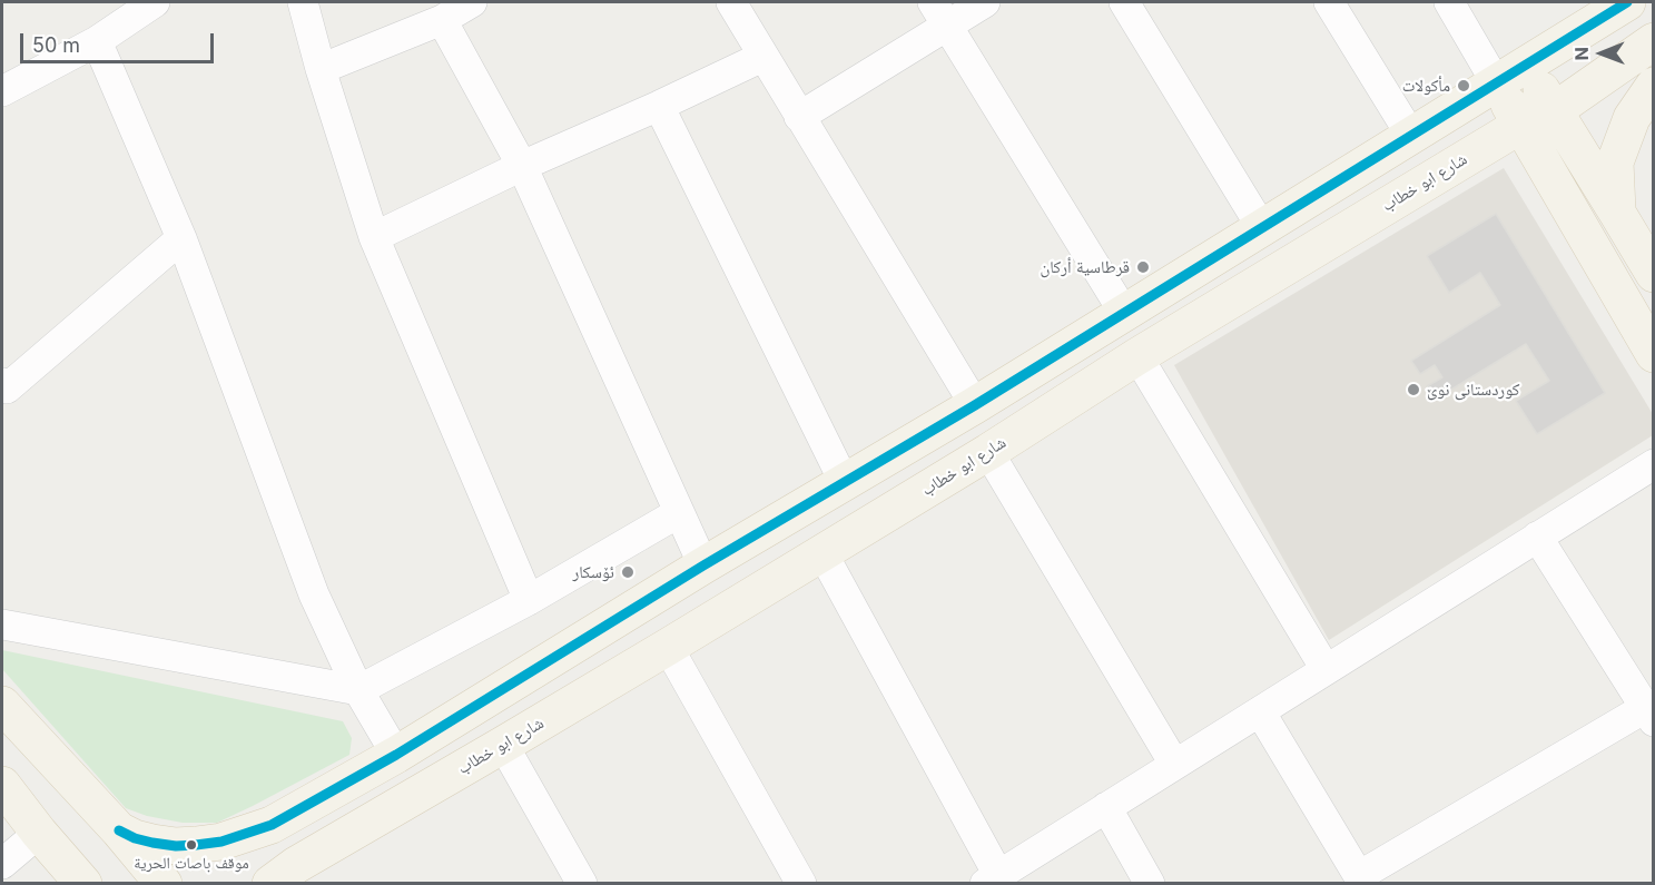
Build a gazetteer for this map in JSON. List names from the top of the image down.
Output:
{
  "streets": {
    "main road": ["شارع ابو خطاب"]
  },
  "places": [
    "مأكولات",
    "قرطاسية أركان",
    "کوردستانی نوێ",
    "ئۆسکار",
    "موقف باصات الحریة"
  ],
  "scale_bar": "50 m",
  "north": "left"
}
